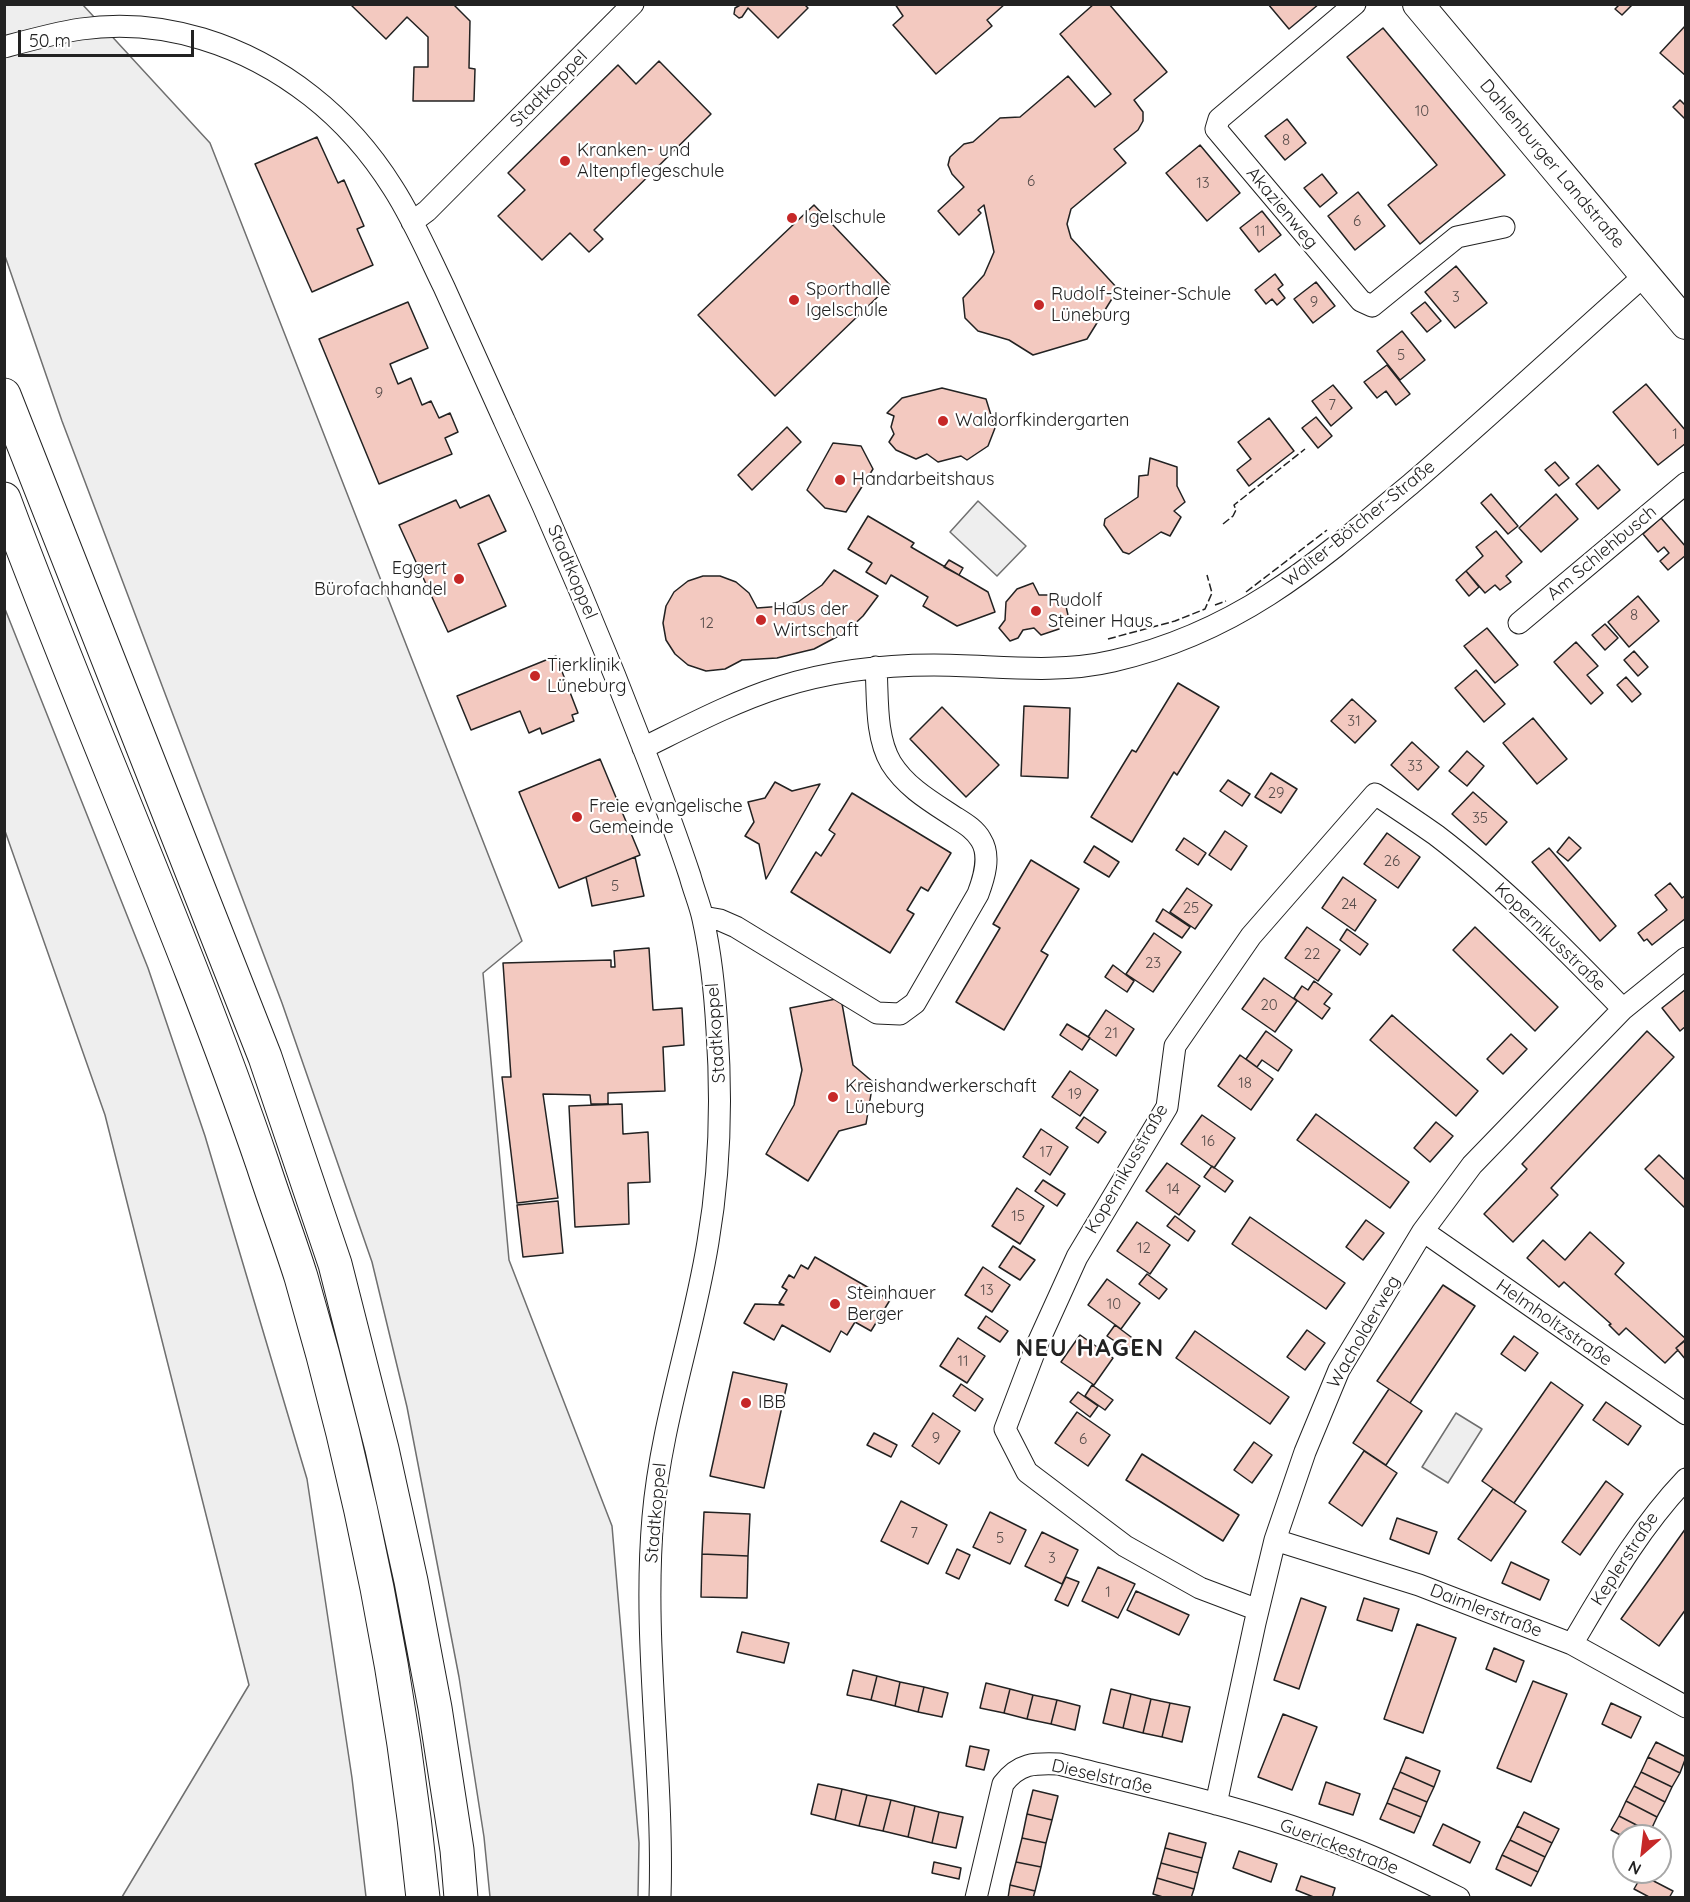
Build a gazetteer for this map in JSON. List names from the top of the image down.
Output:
{
  "streets": {
    "main road": ["Dahlenburger Landstraße"],
    "street": [
      "Stadtkoppel",
      "Akazienweg",
      "Walter-Bötcher-Straße",
      "Am Schlehbusch",
      "Kopernikusstraße",
      "Helmholtzstraße",
      "Wacholderweg",
      "Keplerstraße",
      "Daimlerstraße",
      "Dieselstraße",
      "Guerickestraße"
    ]
  },
  "crossings": [
    ["Stadtkoppel", "Walter-Bötcher-Straße"],
    ["Dahlenburger Landstraße", "Walter-Bötcher-Straße"],
    ["Kopernikusstraße", "Wacholderweg"],
    ["Helmholtzstraße", "Wacholderweg"],
    ["Wacholderweg", "Daimlerstraße"],
    ["Wacholderweg", "Dieselstraße"],
    ["Wacholderweg", "Guerickestraße"],
    ["Keplerstraße", "Daimlerstraße"],
    ["Dieselstraße", "Guerickestraße"]
  ],
  "districts": ["NEU HAGEN"],
  "places": [
    "Kranken- und Altenpflegeschule",
    "Igelschule",
    "Sporthalle Igelschule",
    "Rudolf-Steiner-Schule Lüneburg",
    "Waldorfkindergarten",
    "Handarbeitshaus",
    "Eggert Bürofachhandel",
    "Rudolf Steiner Haus",
    "Haus der Wirtschaft",
    "Tierklinik Lüneburg",
    "Freie evangelische Gemeinde",
    "Kreishandwerkerschaft Lüneburg",
    "Steinhauer Berger",
    "IBB"
  ],
  "house_numbers": [
    "10",
    "8",
    "6",
    "13",
    "6",
    "11",
    "3",
    "9",
    "5",
    "9",
    "7",
    "1",
    "8",
    "12",
    "31",
    "33",
    "29",
    "35",
    "26",
    "5",
    "24",
    "25",
    "22",
    "23",
    "20",
    "21",
    "18",
    "19",
    "16",
    "17",
    "14",
    "15",
    "12",
    "13",
    "10",
    "11",
    "9",
    "6",
    "7",
    "5",
    "3",
    "1"
  ],
  "scale_bar": "50 m",
  "north": "bottom left"
}
